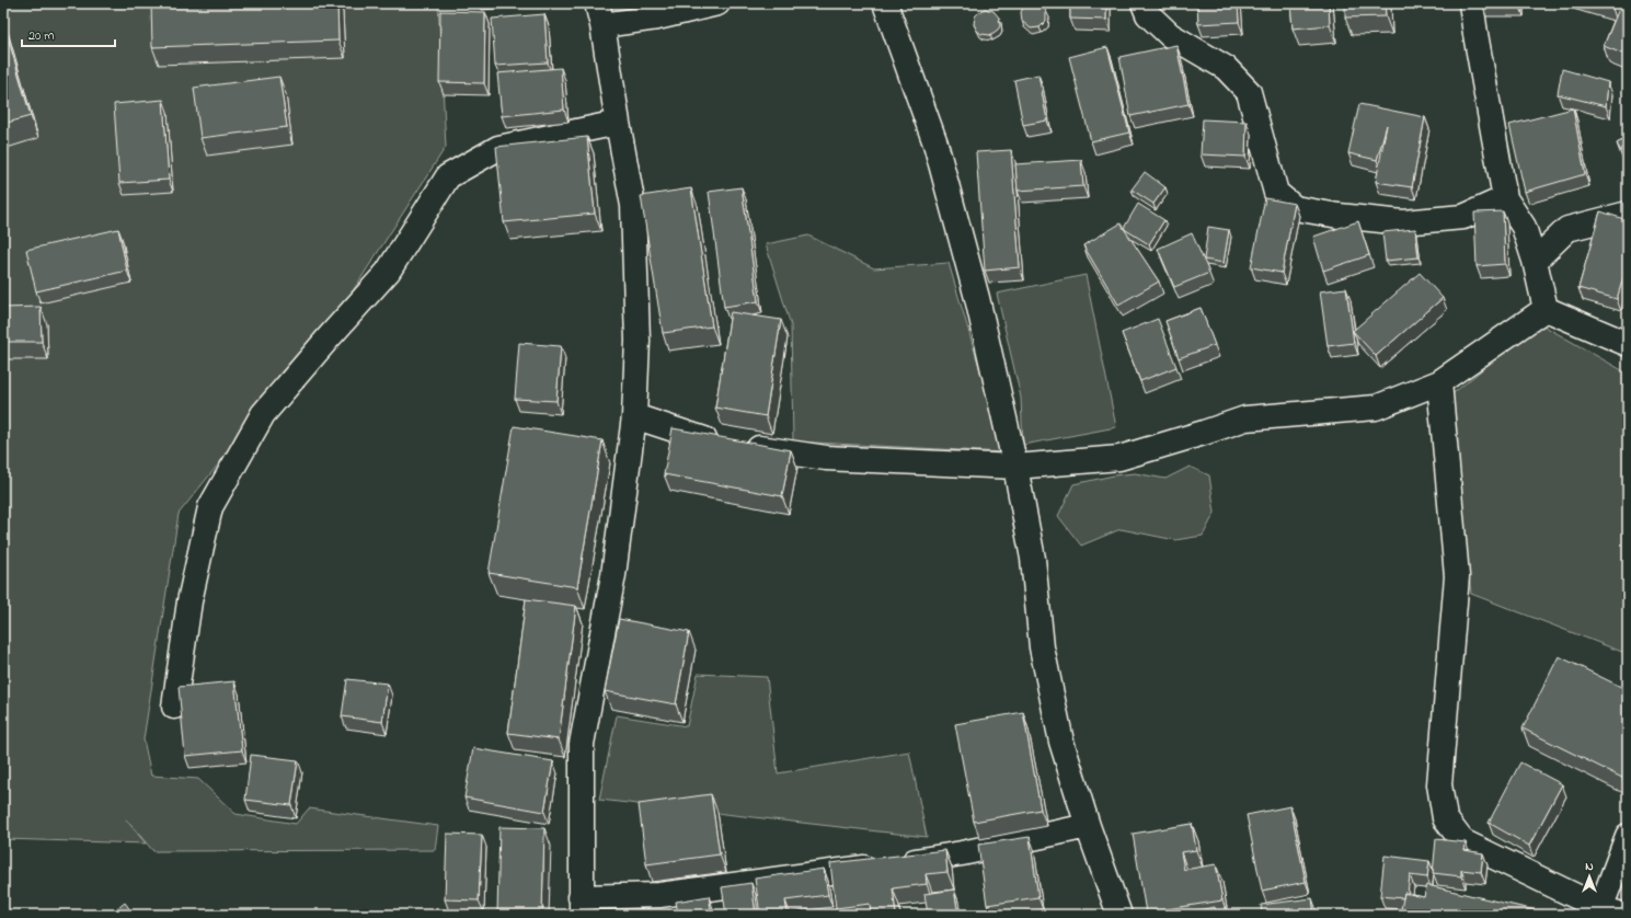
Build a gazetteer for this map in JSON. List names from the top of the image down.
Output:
{
  "scale_bar": "20 m",
  "north": "top"
}
